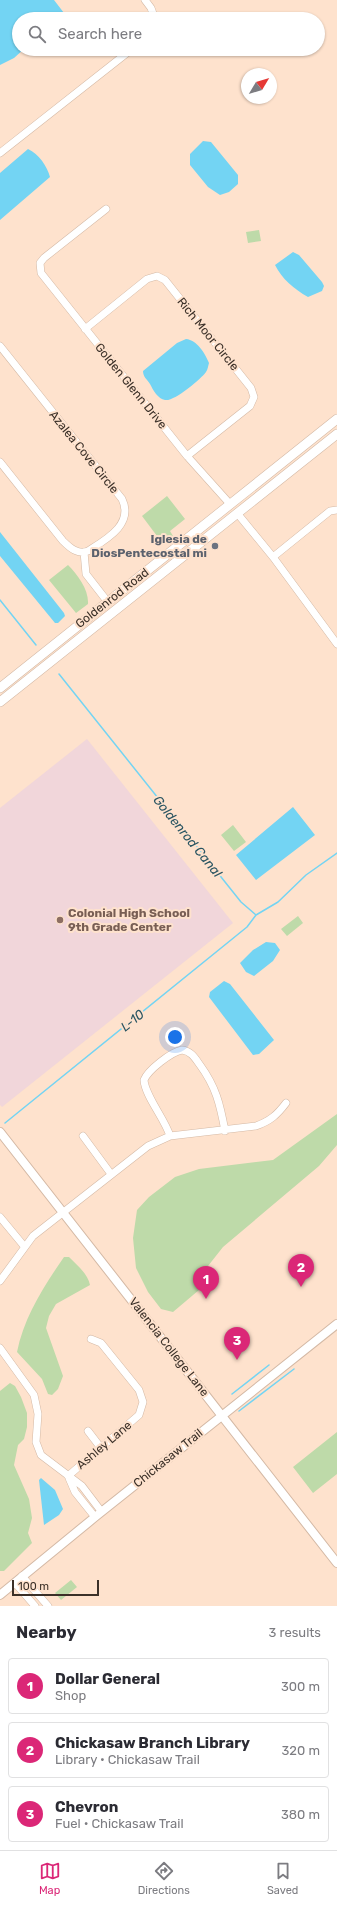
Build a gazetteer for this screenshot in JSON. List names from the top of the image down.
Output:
{
  "streets": {
    "main road": ["Goldenrod Road"],
    "street": [
      "Rich Moor Circle",
      "Golden Glenn Drive",
      "Azalea Cove Circle",
      "Valencia College Lane",
      "Ashley Lane",
      "Chickasaw Trail"
    ]
  },
  "crossings": [
    ["Rich Moor Circle", "Golden Glenn Drive"],
    ["Golden Glenn Drive", "Goldenrod Road"],
    ["Valencia College Lane", "Chickasaw Trail"]
  ],
  "water": ["Goldenrod Canal", "L-10"],
  "places": ["Iglesia de DiosPentecostal mi", "Colonial High School 9th Grade Center"],
  "scale_bar": "100 m",
  "north": "top right",
  "page": {
    "search": "Search here",
    "pins": ["2", "1", "3"],
    "scale": "100 m",
    "heading": ["Nearby", "3 results"],
    "list": [
      {
        "mark": "1",
        "name": "Dollar General",
        "note": "Shop",
        "value": "300 m"
      },
      {
        "mark": "2",
        "name": "Chickasaw Branch Library",
        "note": "Library · Chickasaw Trail",
        "value": "320 m"
      },
      {
        "mark": "3",
        "name": "Chevron",
        "note": "Fuel · Chickasaw Trail",
        "value": "380 m"
      }
    ],
    "nav": ["Map", "Directions", "Saved"]
  }
}
